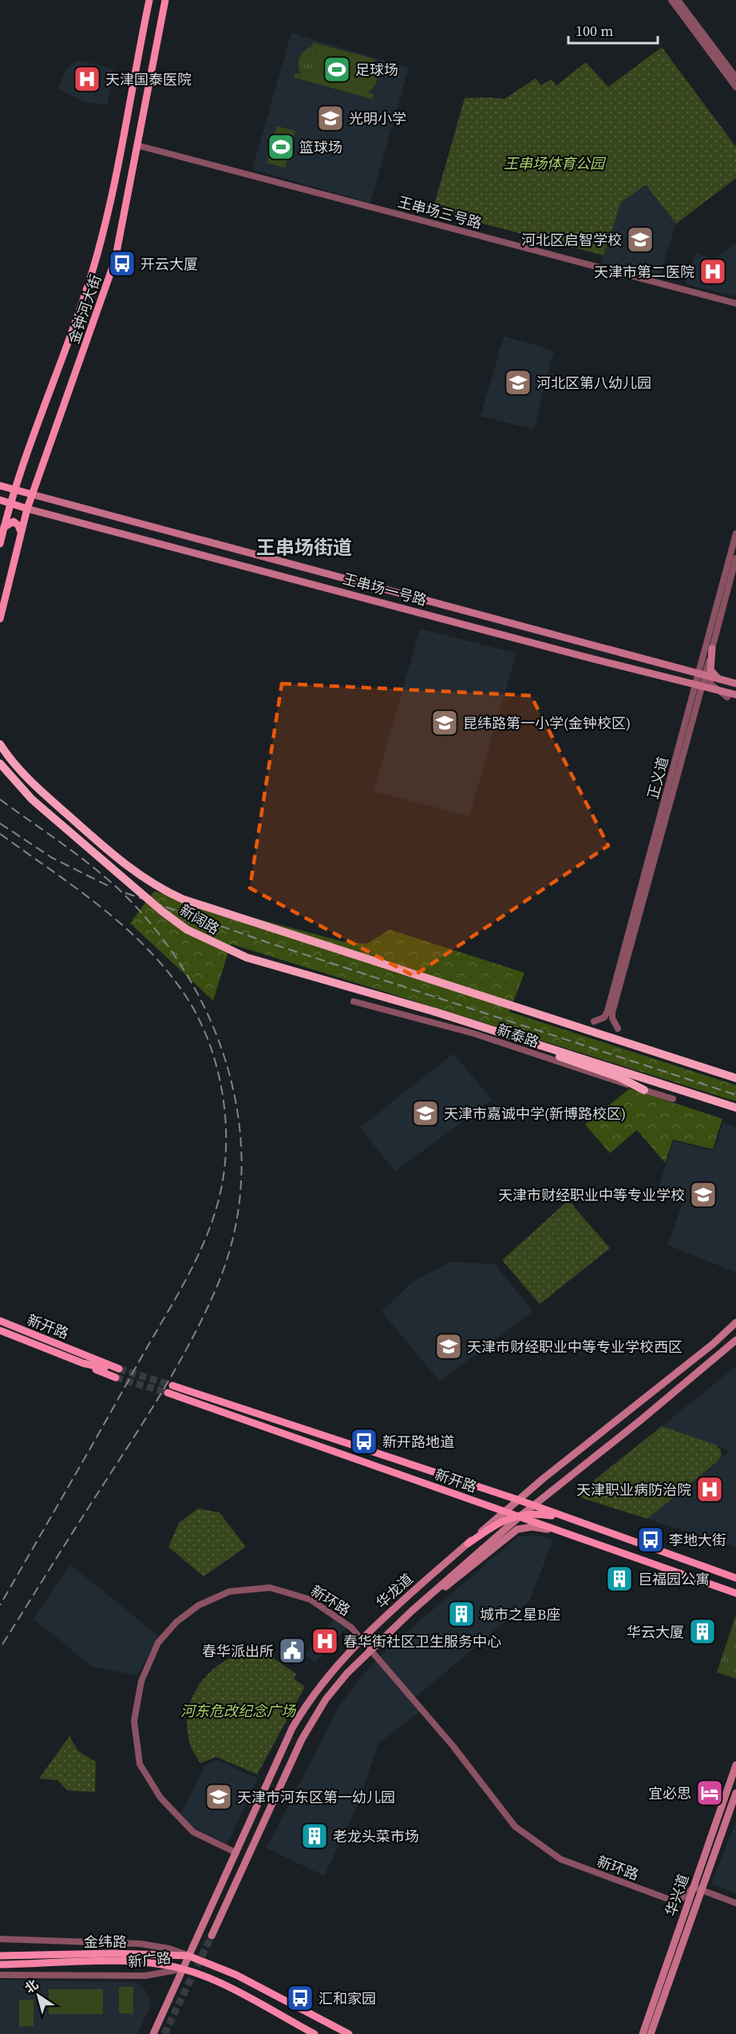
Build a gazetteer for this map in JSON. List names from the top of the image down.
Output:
{
  "streets": {
    "highway": ["新阔路"],
    "main road": [
      "金钟河大街",
      "王串场一号路",
      "新开路",
      "华龙道",
      "华兴道",
      "金纬路",
      "新广路"
    ],
    "street": [
      "王串场三号路",
      "正义道",
      "新泰路",
      "新环路"
    ]
  },
  "crossings": [
    ["王串场三号路", "金钟河大街"],
    ["金钟河大街", "王串场一号路"],
    ["王串场一号路", "正义道"],
    ["新开路", "华龙道"],
    ["华龙道", "新环路"],
    ["华龙道", "金纬路"],
    ["华龙道", "新广路"],
    ["新环路", "华兴道"],
    ["金纬路", "新广路"]
  ],
  "districts": ["王串场街道"],
  "parks": ["王串场体育公园", "河东危改纪念广场"],
  "places": {
    "sports": ["足球场", "篮球场"],
    "hospital": [
      "天津国泰医院",
      "天津市第二医院",
      "天津职业病防治院",
      "春华街社区卫生服务中心"
    ],
    "school or university": [
      "光明小学",
      "河北区启智学校",
      "河北区第八幼儿园",
      "昆纬路第一小学(金钟校区)",
      "天津市嘉诚中学(新博路校区)",
      "天津市财经职业中等专业学校",
      "天津市财经职业中等专业学校西区",
      "天津市河东区第一幼儿园"
    ],
    "bus stop": [
      "开云大厦",
      "新开路地道",
      "李地大街",
      "汇和家园"
    ],
    "building": [
      "巨福园公寓",
      "城市之星B座",
      "华云大厦",
      "老龙头菜市场"
    ],
    "public building": ["春华派出所"],
    "hotel": ["宜必思"]
  },
  "scale_bar": "100 m",
  "north": "top left"
}
